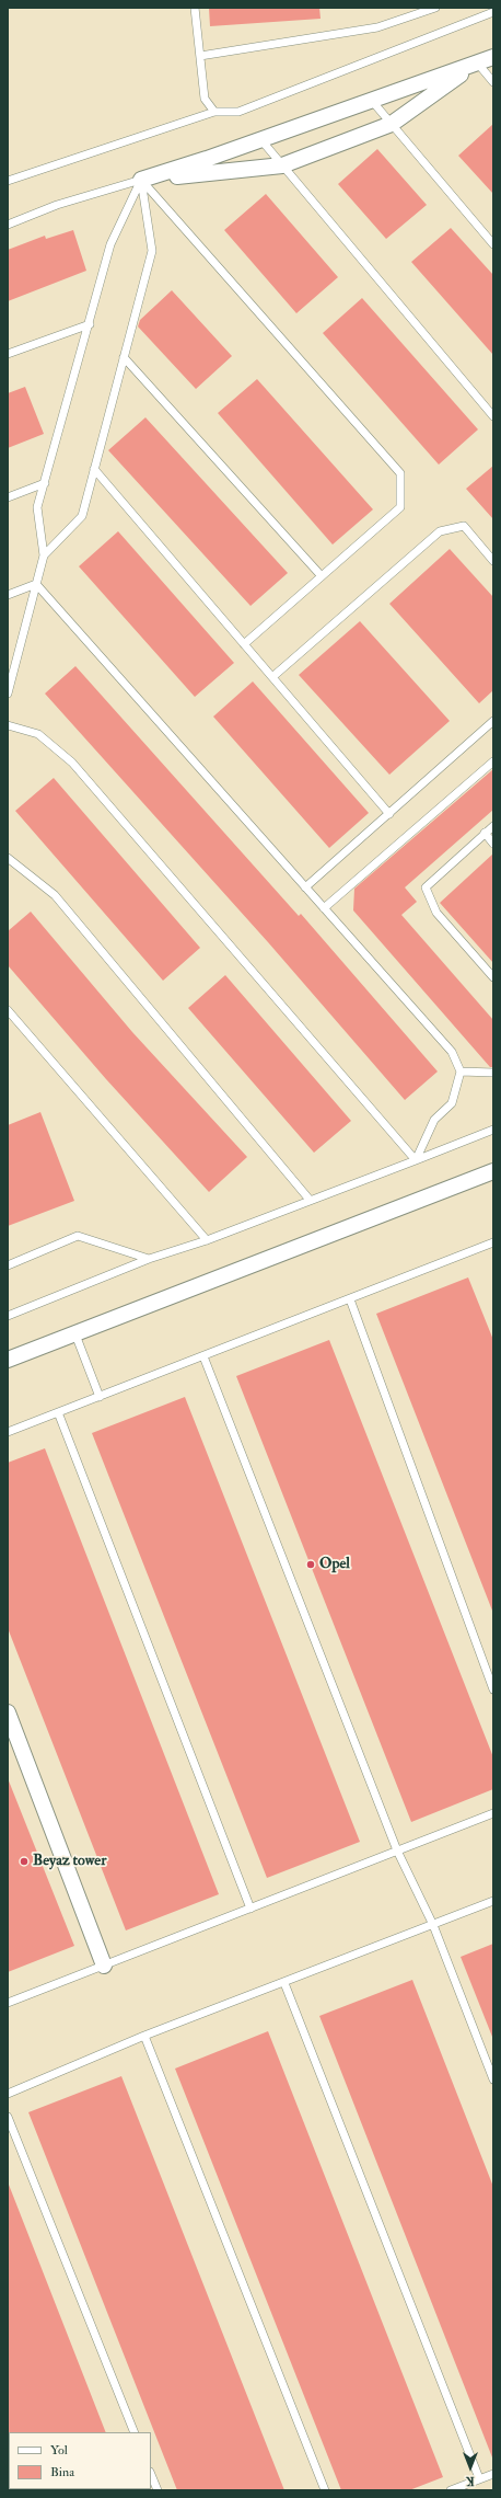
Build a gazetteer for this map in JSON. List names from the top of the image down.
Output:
{
  "places": ["Opel", "Beyaz tower"],
  "legend": ["Yol", "Bina"],
  "north": "bottom"
}
